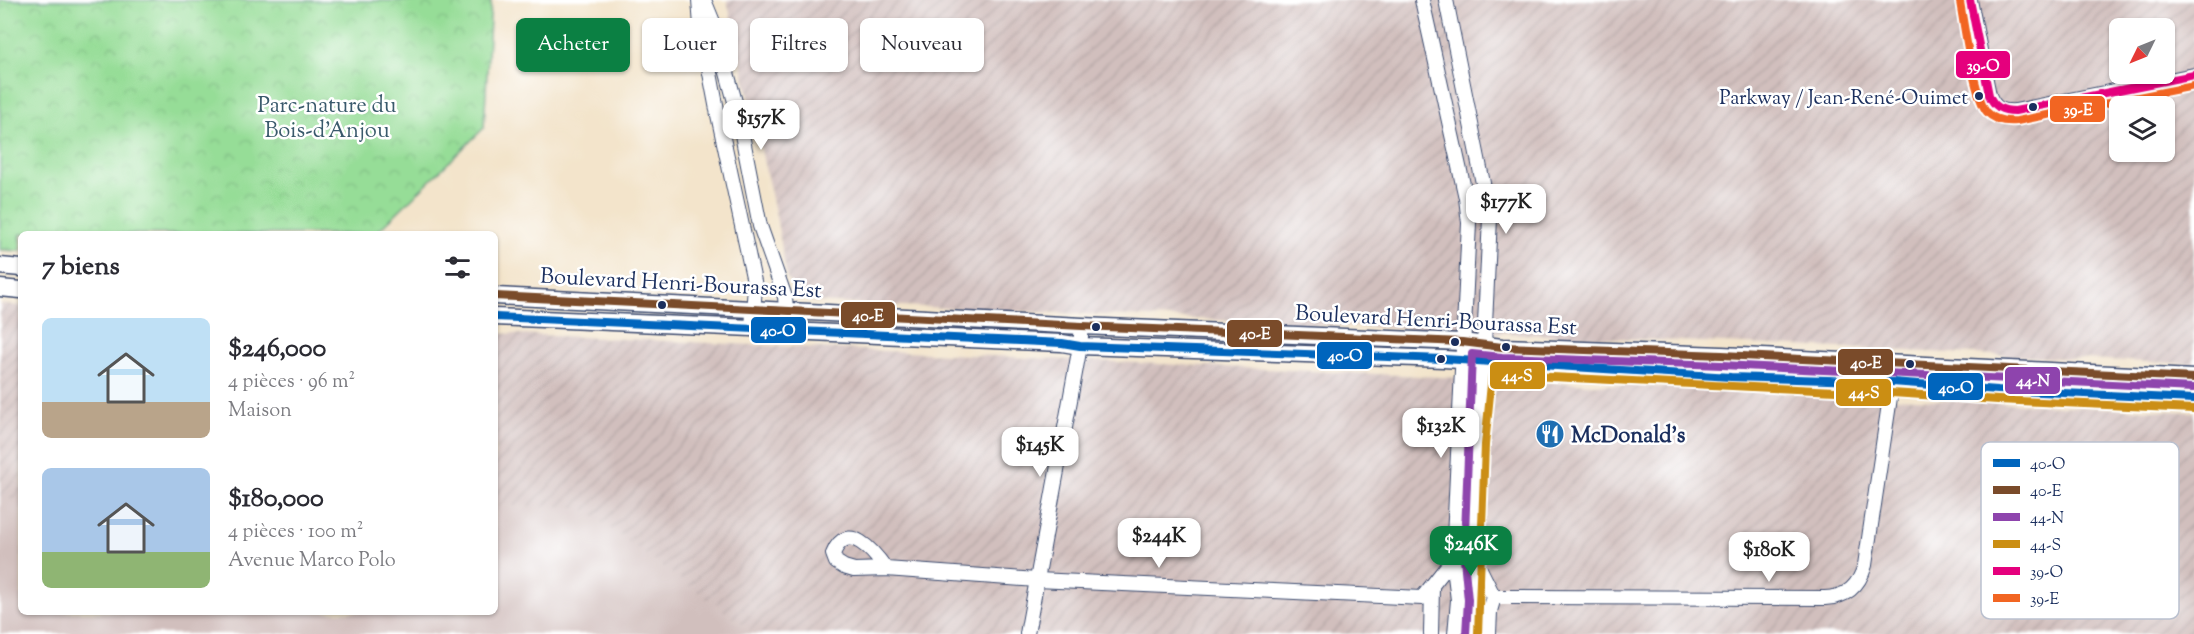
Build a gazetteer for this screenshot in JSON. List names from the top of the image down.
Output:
{
  "streets": {
    "main road": ["Boulevard Henri-Bourassa Est"]
  },
  "parks": ["Parc-nature du Bois-d'Anjou"],
  "places": {
    "other": ["Parkway / Jean-René-Ouimet"],
    "restaurant": ["McDonald's"]
  },
  "lines": [
    "transit line 39-O",
    "transit line 39-E",
    "transit line 40-E",
    "transit line 40-O",
    "transit line 44-N",
    "transit line 44-S"
  ],
  "legend": [
    "40-O",
    "40-E",
    "44-N",
    "44-S",
    "39-O",
    "39-E"
  ],
  "north": "bottom left",
  "page": {
    "chip": [
      "Acheter",
      "Louer",
      "Filtres",
      "Nouveau"
    ],
    "price": [
      "$157K",
      "$177K",
      "$132K",
      "$145K",
      "$244K",
      "$246K",
      "$180K"
    ],
    "heading": "7 biens",
    "list": [
      {
        "name": "$246,000",
        "note": "4 pièces · 96 m² · Maison"
      },
      {
        "name": "$180,000",
        "note": "4 pièces · 100 m² · Avenue Marco Polo"
      }
    ]
  }
}
